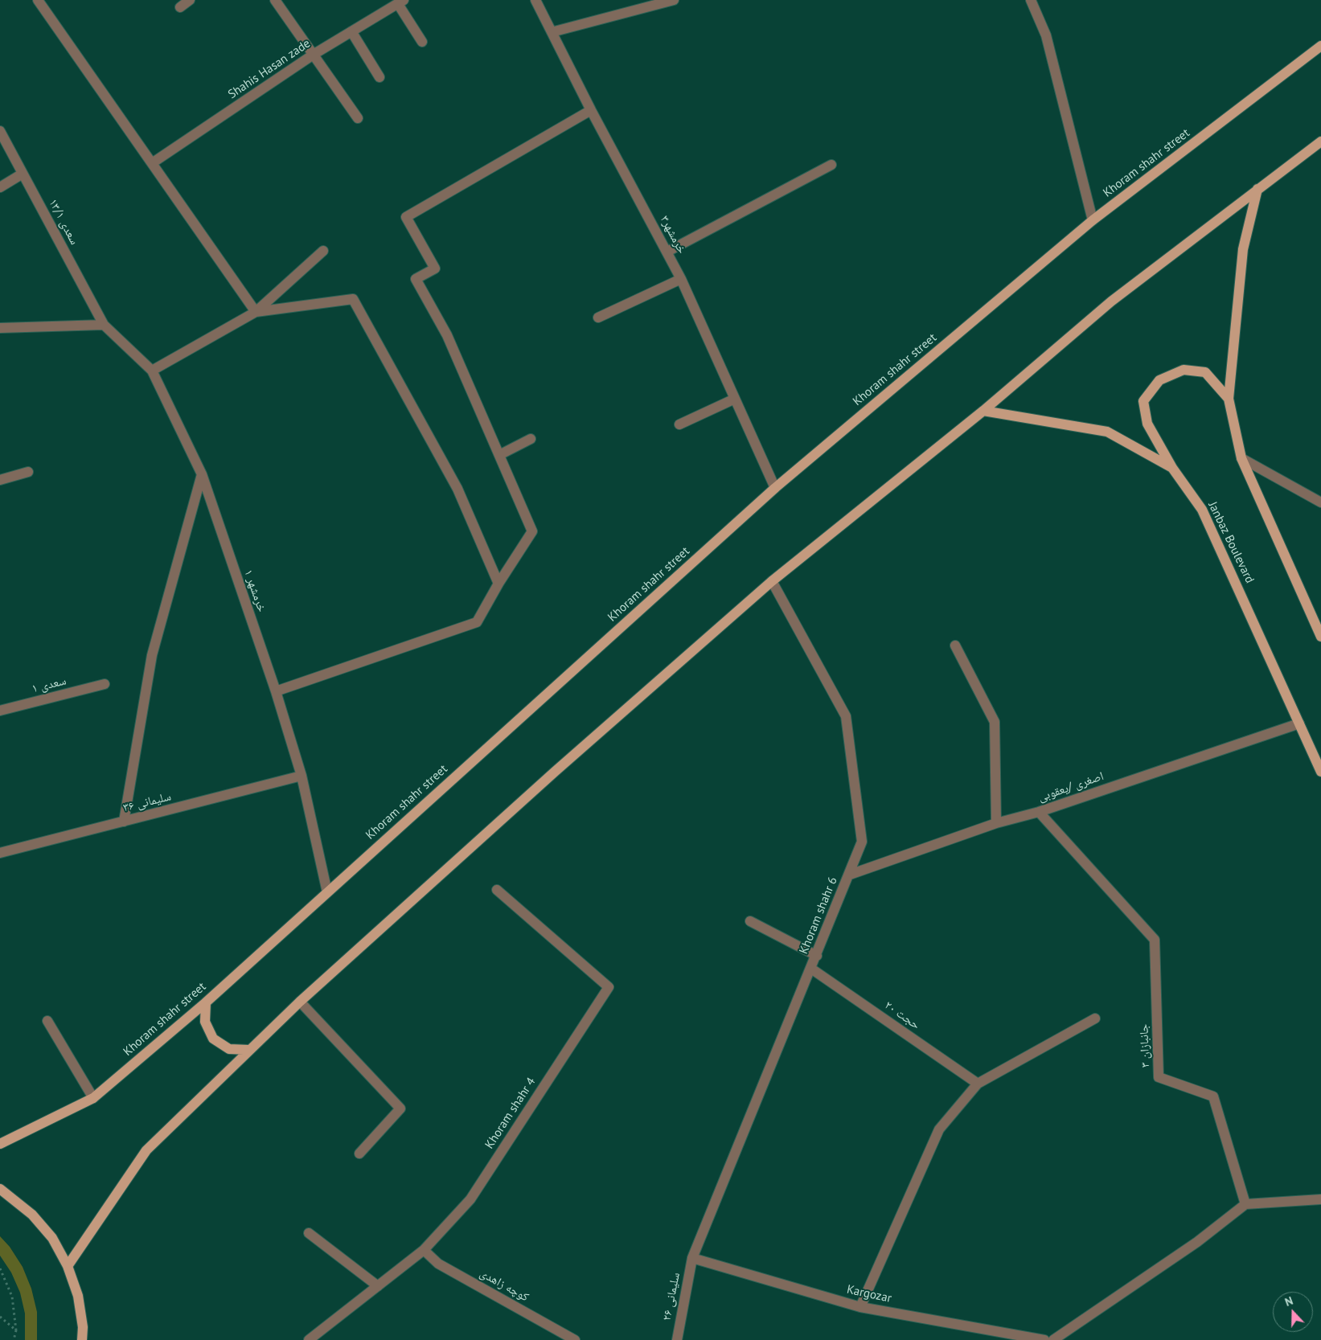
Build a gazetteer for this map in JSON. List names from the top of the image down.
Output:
{
  "streets": {
    "main road": ["Khoram shahr street", "Janbaz Boulevard"],
    "street": [
      "Shahis Hasan zade",
      "سعدی ۱۳/۱",
      "خرمشهر۳",
      "خرمشهر ۱",
      "سعدی ۱",
      "اصغری /یعقوبی",
      "سلیمانی ۳۶",
      "Khoram shahr 6",
      "حجت ۲۰",
      "جانبازان ۳",
      "Khoram shahr 4",
      "کوچه زاهدی",
      "Kargozar",
      "سلیمانی ۲۶"
    ]
  },
  "crossings": [
    ["Khoram shahr street", "خرمشهر۳"],
    ["Khoram shahr street", "خرمشهر ۱"],
    ["سعدی ۱۳/۱", "خرمشهر ۱"],
    ["Janbaz Boulevard", "اصغری /یعقوبی"],
    ["خرمشهر ۱", "سلیمانی ۳۶"],
    ["اصغری /یعقوبی", "Khoram shahr 6"],
    ["اصغری /یعقوبی", "جانبازان ۳"],
    ["Khoram shahr 6", "حجت ۲۰"],
    ["Khoram shahr 6", "Kargozar"],
    ["Khoram shahr 6", "سلیمانی ۲۶"],
    ["Khoram shahr 4", "کوچه زاهدی"],
    ["Kargozar", "سلیمانی ۲۶"]
  ],
  "north": "top"
}
